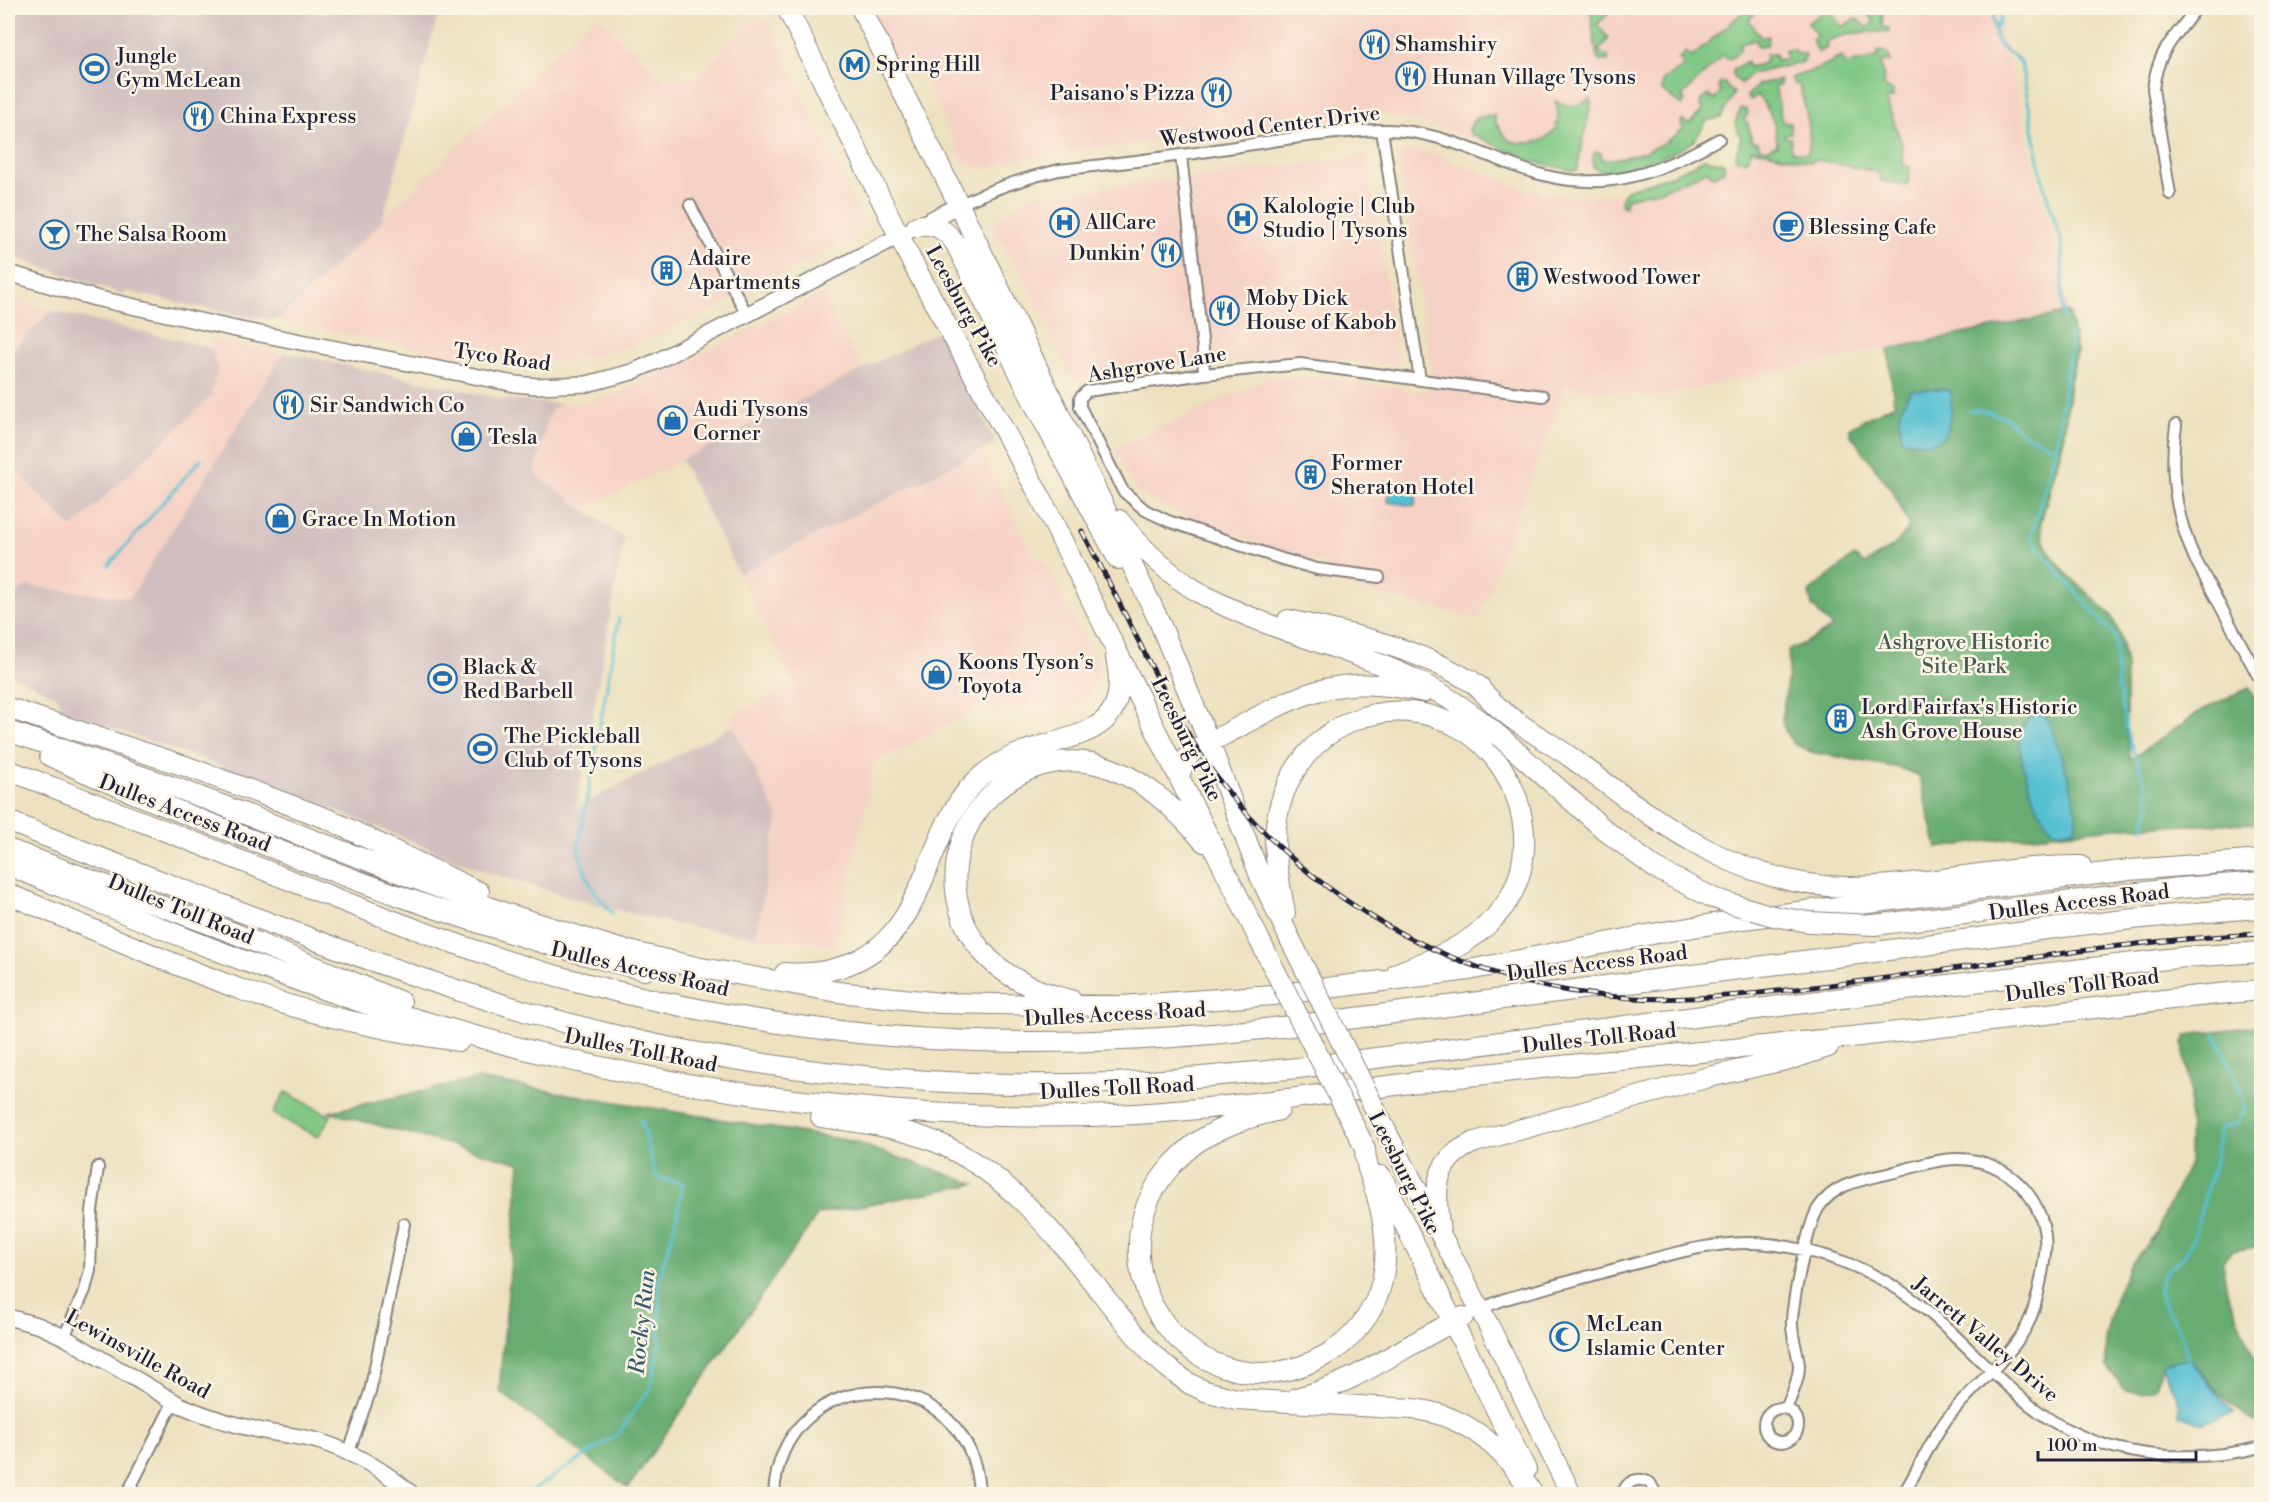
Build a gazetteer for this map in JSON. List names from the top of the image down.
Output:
{
  "streets": {
    "highway": ["Leesburg Pike", "Dulles Access Road", "Dulles Toll Road"],
    "street": [
      "Westwood Center Drive",
      "Tyco Road",
      "Ashgrove Lane",
      "Jarrett Valley Drive",
      "Lewinsville Road"
    ]
  },
  "crossings": [
    ["Westwood Center Drive", "Leesburg Pike"],
    ["Westwood Center Drive", "Tyco Road"],
    ["Leesburg Pike", "Tyco Road"],
    ["Leesburg Pike", "Jarrett Valley Drive"]
  ],
  "water": ["Rocky Run"],
  "parks": ["Ashgrove Historic Site Park"],
  "places": {
    "restaurant": [
      "Shamshiry",
      "Hunan Village Tysons",
      "Paisano's Pizza",
      "China Express",
      "Dunkin'",
      "Moby Dick House of Kabob",
      "Sir Sandwich Co"
    ],
    "metro station": ["Spring Hill"],
    "sports": ["Jungle Gym McLean", "Black & Red Barbell", "The Pickleball Club of Tysons"],
    "hospital": ["Kalologie | Club Studio | Tysons", "AllCare"],
    "cafe": ["Blessing Cafe"],
    "bar": ["The Salsa Room"],
    "building": [
      "Adaire Apartments",
      "Westwood Tower",
      "Former Sheraton Hotel",
      "Lord Fairfax's Historic Ash Grove House"
    ],
    "shop": [
      "Audi Tysons Corner",
      "Tesla",
      "Grace In Motion",
      "Koons Tyson’s Toyota"
    ],
    "mosque": ["McLean Islamic Center"]
  },
  "scale_bar": "100 m"
}
